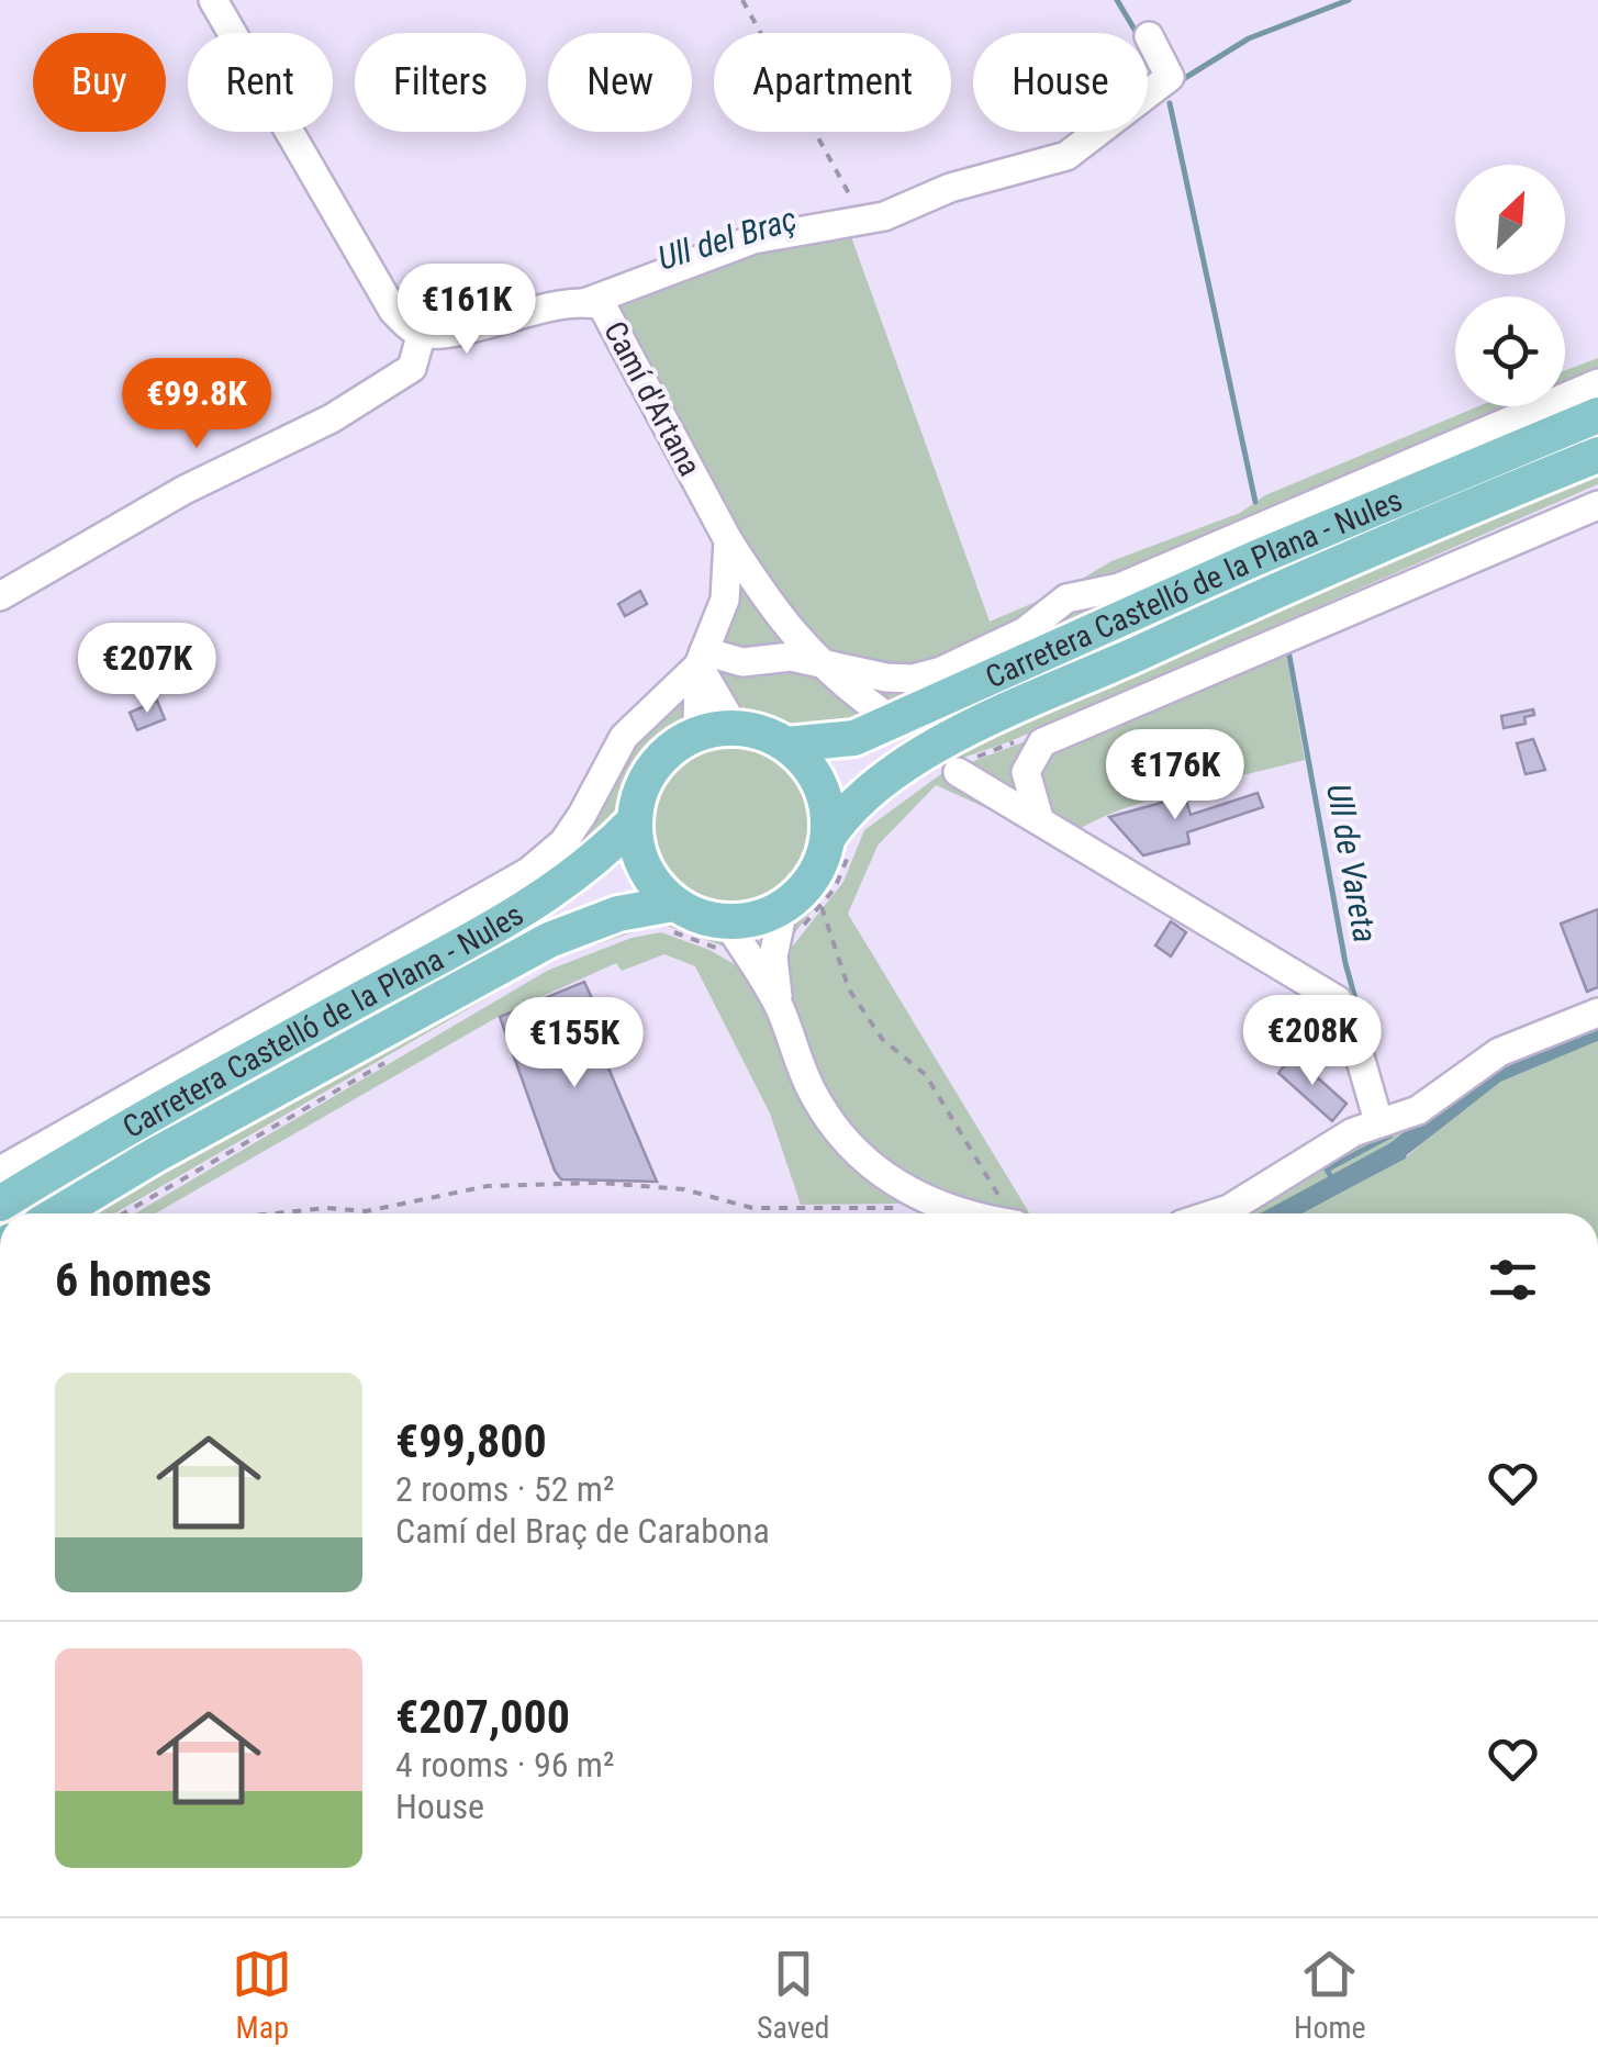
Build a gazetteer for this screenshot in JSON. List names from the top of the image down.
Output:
{
  "streets": {
    "main road": ["Carretera Castelló de la Plana - Nules"],
    "street": ["Camí d'Artana"]
  },
  "water": ["Ull del Braç", "Ull de Vareta"],
  "north": "top right",
  "page": {
    "chip": [
      "Buy",
      "Rent",
      "Filters",
      "New",
      "Apartment",
      "House"
    ],
    "price": [
      "€161K",
      "€99.8K",
      "€207K",
      "€176K",
      "€208K",
      "€155K"
    ],
    "heading": "6 homes",
    "list": [
      {
        "name": "€99,800",
        "note": "2 rooms · 52 m² · Camí del Braç de Carabona"
      },
      {
        "name": "€207,000",
        "note": "4 rooms · 96 m² · House"
      }
    ],
    "tabs": ["Map", "Saved", "Home"]
  }
}
